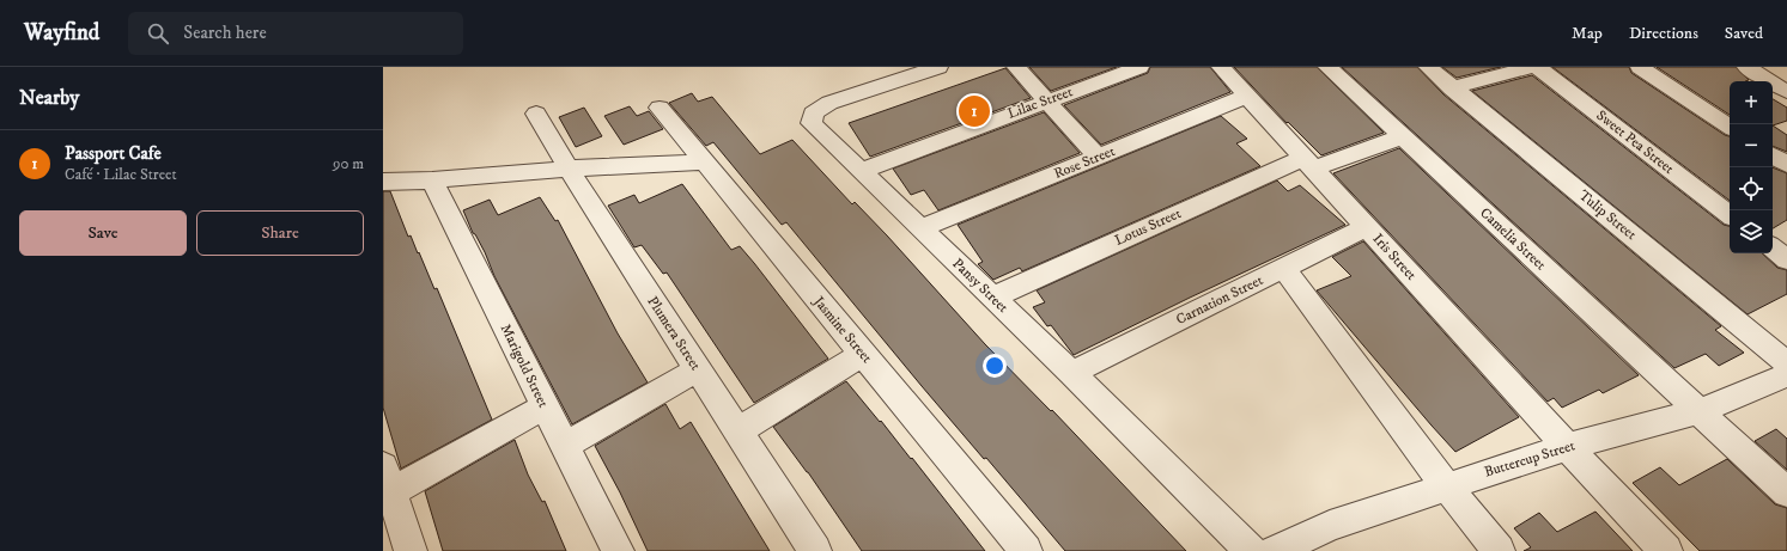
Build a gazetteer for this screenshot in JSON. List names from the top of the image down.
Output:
{
  "streets": {
    "street": [
      "Lilac Street",
      "Sweet Pea Street",
      "Rose Street",
      "Tulip Street",
      "Lotus Street",
      "Camelia Street",
      "Iris Street",
      "Pansy Street",
      "Carnation Street",
      "Jasmine Street",
      "Plumera Street",
      "Marigold Street",
      "Buttercup Street"
    ]
  },
  "crossings": [
    ["Lilac Street", "Pansy Street"],
    ["Rose Street", "Iris Street"],
    ["Rose Street", "Pansy Street"],
    ["Lotus Street", "Camelia Street"],
    ["Lotus Street", "Iris Street"],
    ["Lotus Street", "Pansy Street"],
    ["Camelia Street", "Buttercup Street"],
    ["Iris Street", "Carnation Street"],
    ["Iris Street", "Buttercup Street"],
    ["Pansy Street", "Carnation Street"]
  ],
  "page": {
    "header": "Wayfind",
    "search": "Search here",
    "nav": ["Map", "Directions", "Saved"],
    "heading": "Nearby",
    "map_buttons": ["+", "−"],
    "pins": "1",
    "list": [
      {
        "mark": "1",
        "name": "Passport Cafe",
        "note": "Café · Lilac Street",
        "value": "90 m"
      }
    ],
    "buttons": ["Save", "Share"]
  }
}
